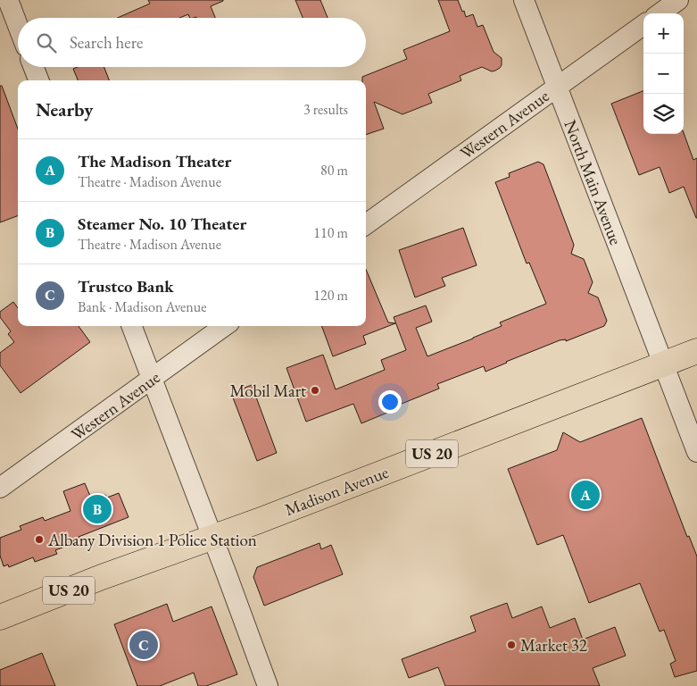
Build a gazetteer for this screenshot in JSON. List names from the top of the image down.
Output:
{
  "streets": {
    "main road": ["US 20", "Madison Avenue"],
    "street": ["Western Avenue", "North Main Avenue"]
  },
  "crossings": [
    ["Western Avenue", "North Main Avenue"],
    ["North Main Avenue", "Madison Avenue"]
  ],
  "places": ["Mobil Mart", "Albany Division 1 Police Station", "Market 32"],
  "page": {
    "map_buttons": ["+", "−"],
    "search": "Search here",
    "heading": ["Nearby", "3 results"],
    "list": [
      {
        "mark": "A",
        "name": "The Madison Theater",
        "note": "Theatre · Madison Avenue",
        "value": "80 m"
      },
      {
        "mark": "B",
        "name": "Steamer No. 10 Theater",
        "note": "Theatre · Madison Avenue",
        "value": "110 m"
      },
      {
        "mark": "C",
        "name": "Trustco Bank",
        "note": "Bank · Madison Avenue",
        "value": "120 m"
      }
    ],
    "pins": ["A", "B", "C"]
  }
}
